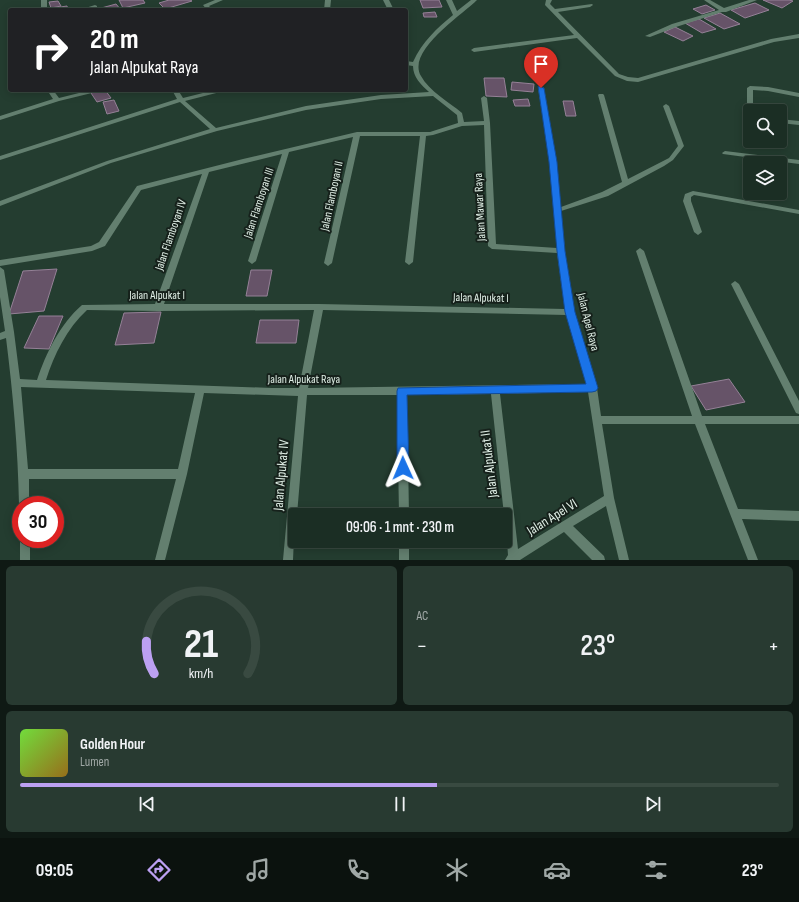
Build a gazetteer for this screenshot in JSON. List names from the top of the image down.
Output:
{
  "streets": {
    "street": [
      "Jalan Flamboyan II",
      "Jalan Flamboyan III",
      "Jalan Mawar Raya",
      "Jalan Flamboyan IV",
      "Jalan Alpukat I",
      "Jalan Apel Raya",
      "Jalan Alpukat Raya",
      "Jalan Alpukat II",
      "Jalan Alpukat IV",
      "Jalan Apel VI"
    ]
  },
  "crossings": [
    ["Jalan Mawar Raya", "Jalan Apel Raya"],
    ["Jalan Flamboyan IV", "Jalan Alpukat I"],
    ["Jalan Alpukat I", "Jalan Apel Raya"],
    ["Jalan Alpukat I", "Jalan Alpukat Raya"],
    ["Jalan Apel Raya", "Jalan Alpukat Raya"],
    ["Jalan Apel Raya", "Jalan Apel VI"],
    ["Jalan Alpukat Raya", "Jalan Alpukat II"],
    ["Jalan Alpukat Raya", "Jalan Alpukat IV"],
    ["Jalan Alpukat II", "Jalan Apel VI"]
  ],
  "page": {
    "turn": ["20 m", "Jalan Alpukat Raya"],
    "limit": "30",
    "trip": "09:06 · 1 mnt · 230 m",
    "tile": "AC",
    "heat": ["−", "23°", "+"],
    "song": ["Golden Hour", "Lumen"],
    "tabs": ["09:05", "23°"],
    "gauge": ["21", "km/h"]
  }
}
